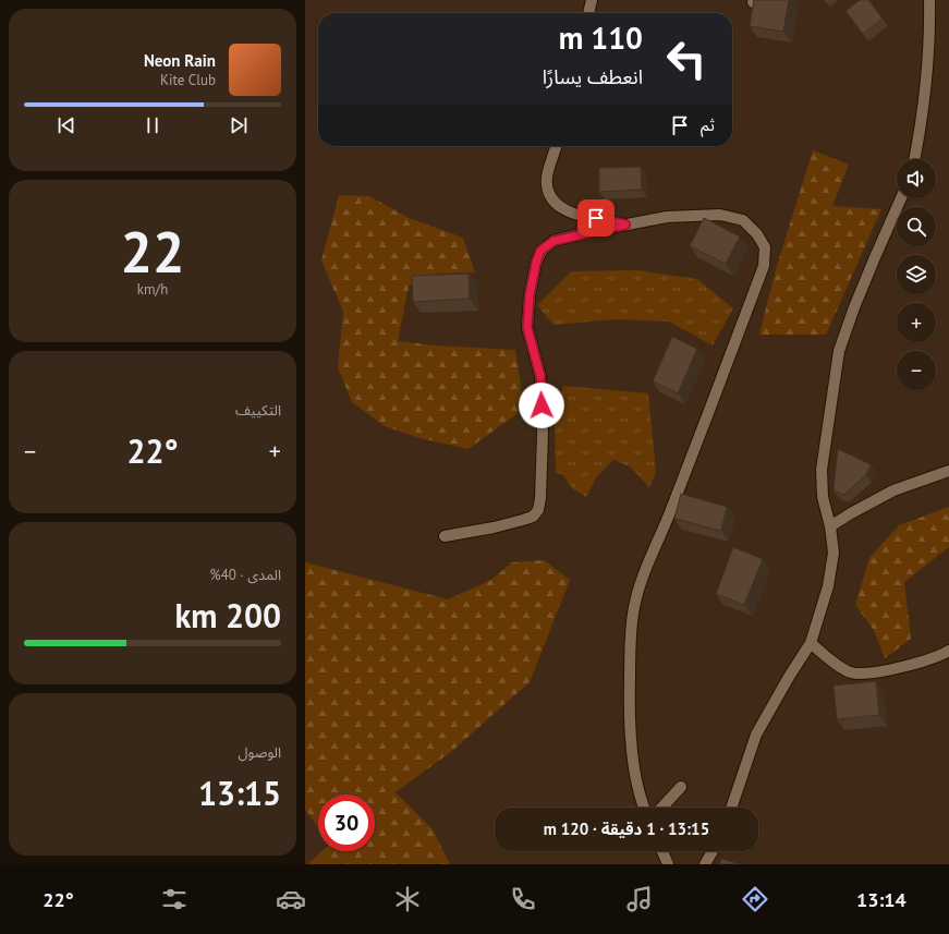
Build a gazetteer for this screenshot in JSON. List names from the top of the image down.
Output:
{
  "page": {
    "turn": ["110 m", "انعطف يسارًا"],
    "song": ["Neon Rain", "Kite Club"],
    "then": "ثم",
    "map_buttons": ["+", "−"],
    "tile": [
      ["22", "km/h"],
      "التكييف",
      ["المدى · 40%", "200 km"],
      ["الوصول", "13:15"]
    ],
    "heat": ["−", "22°", "+"],
    "limit": "30",
    "trip": "13:15 · 1 دقيقة · 120 m",
    "tabs": ["13:14", "22°"]
  }
}
